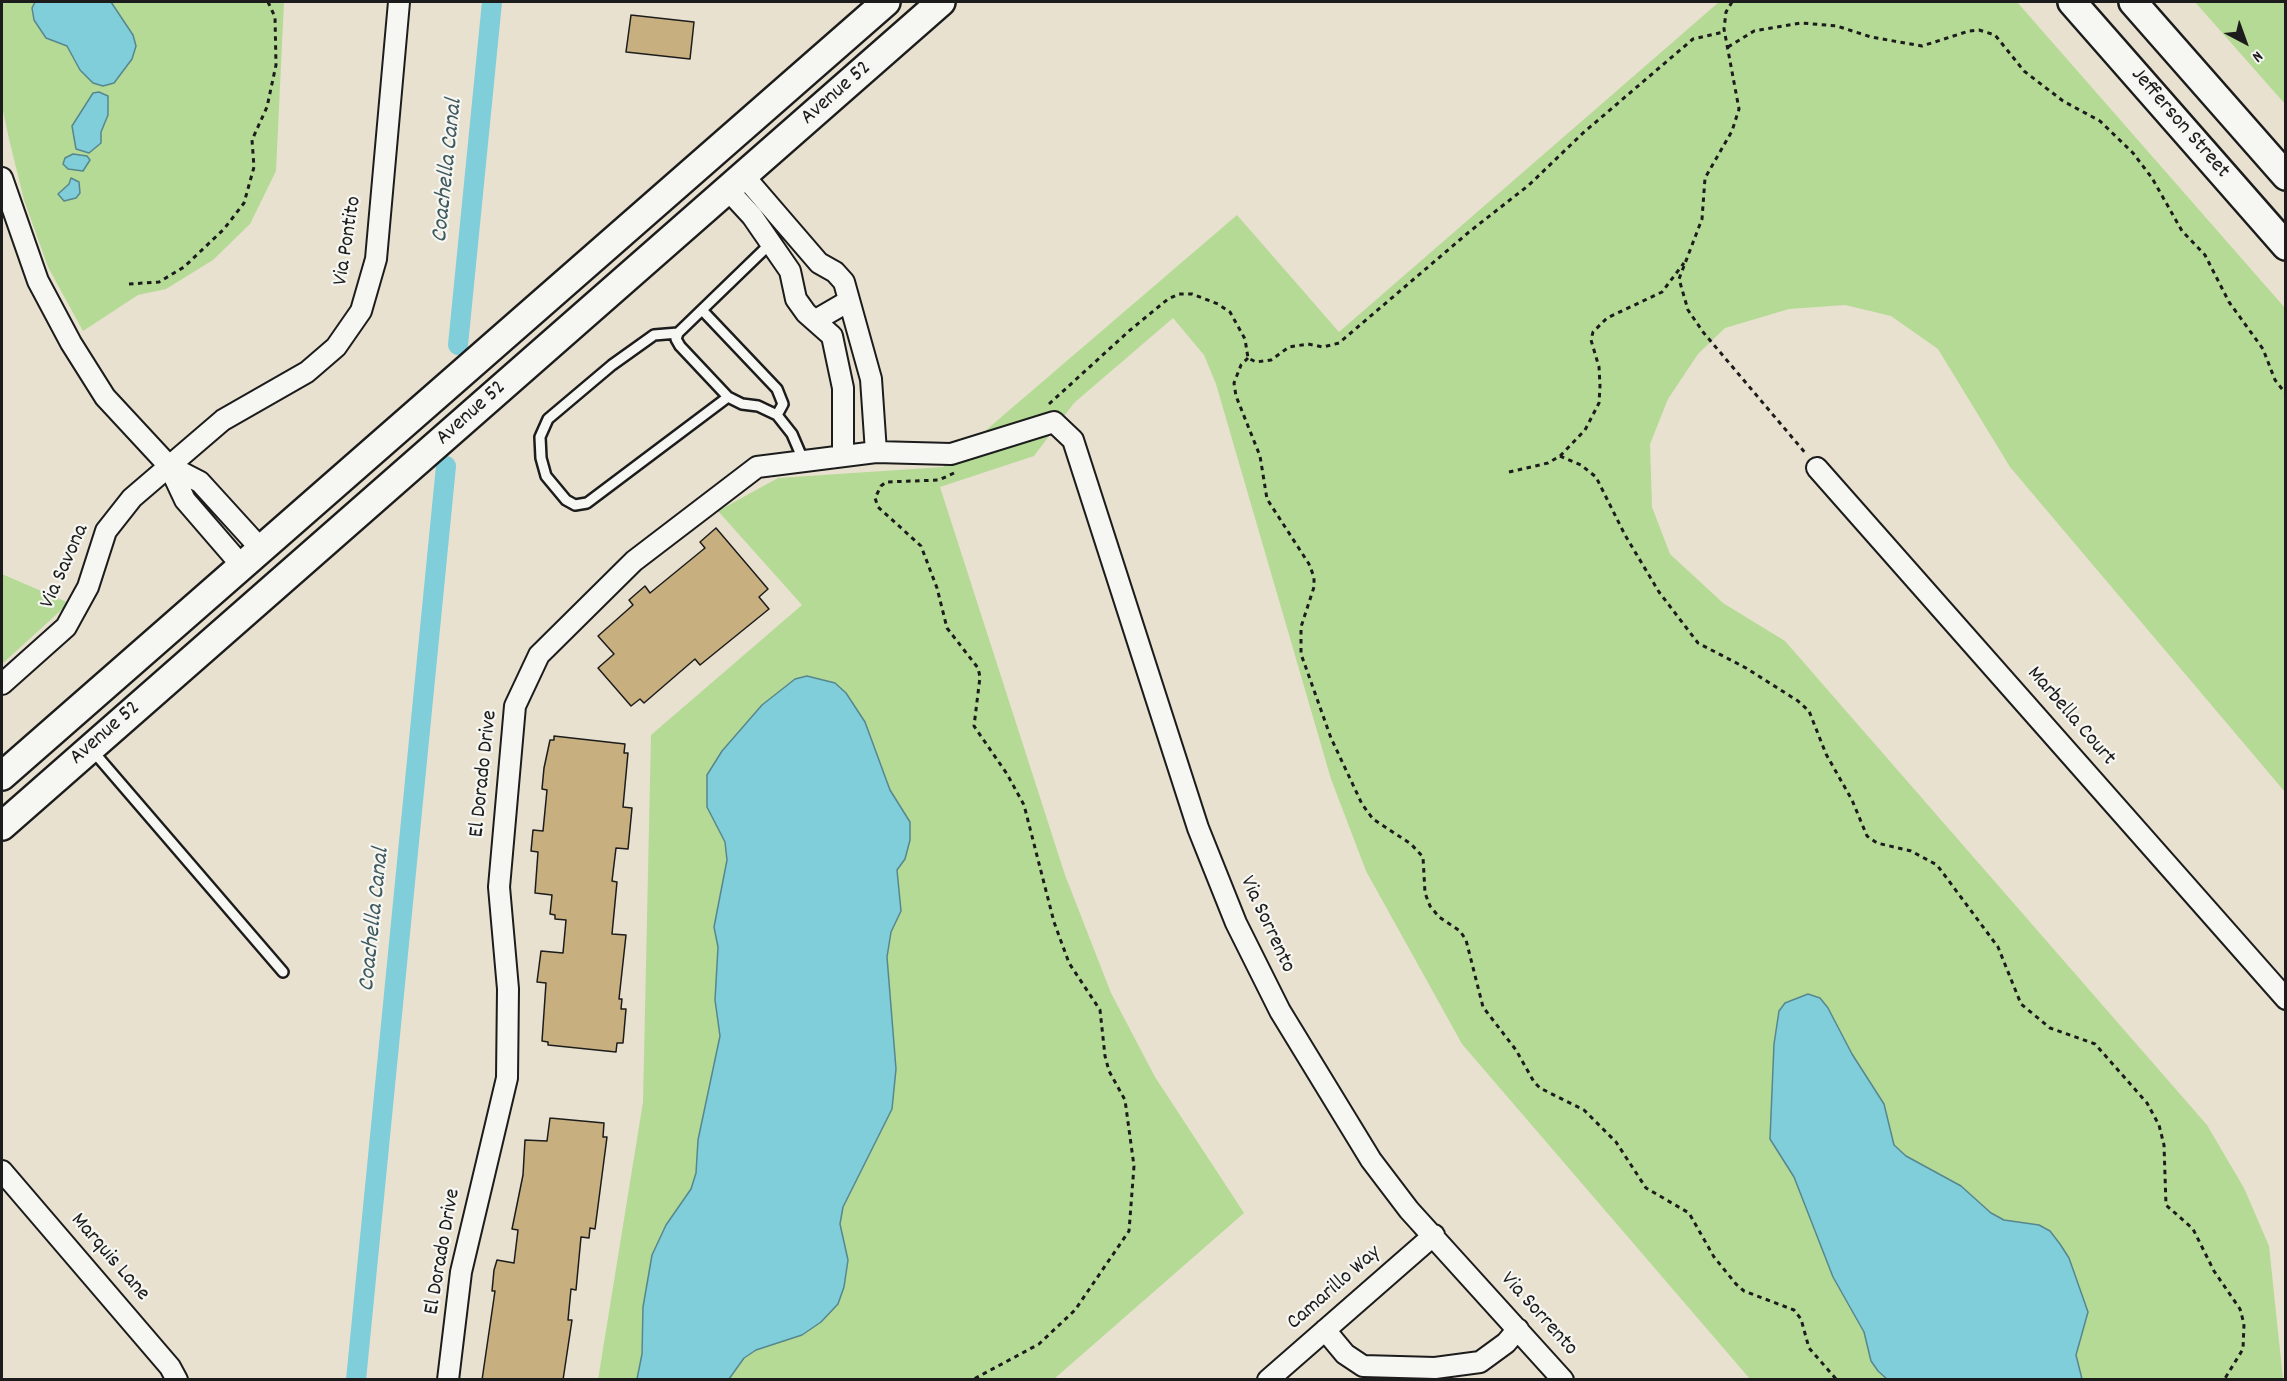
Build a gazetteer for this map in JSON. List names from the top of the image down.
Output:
{
  "streets": {
    "main road": ["Avenue 52", "Jefferson Street"],
    "street": [
      "Via Pontito",
      "Via Savona",
      "Marbella Court",
      "El Dorado Drive",
      "Via Sorrento",
      "Marquis Lane",
      "Camarillo Way"
    ]
  },
  "crossings": [
    ["Via Pontito", "Via Savona"],
    ["El Dorado Drive", "Via Sorrento"],
    ["Via Sorrento", "Camarillo Way"]
  ],
  "water": ["Coachella Canal"],
  "north": "bottom right"
}
